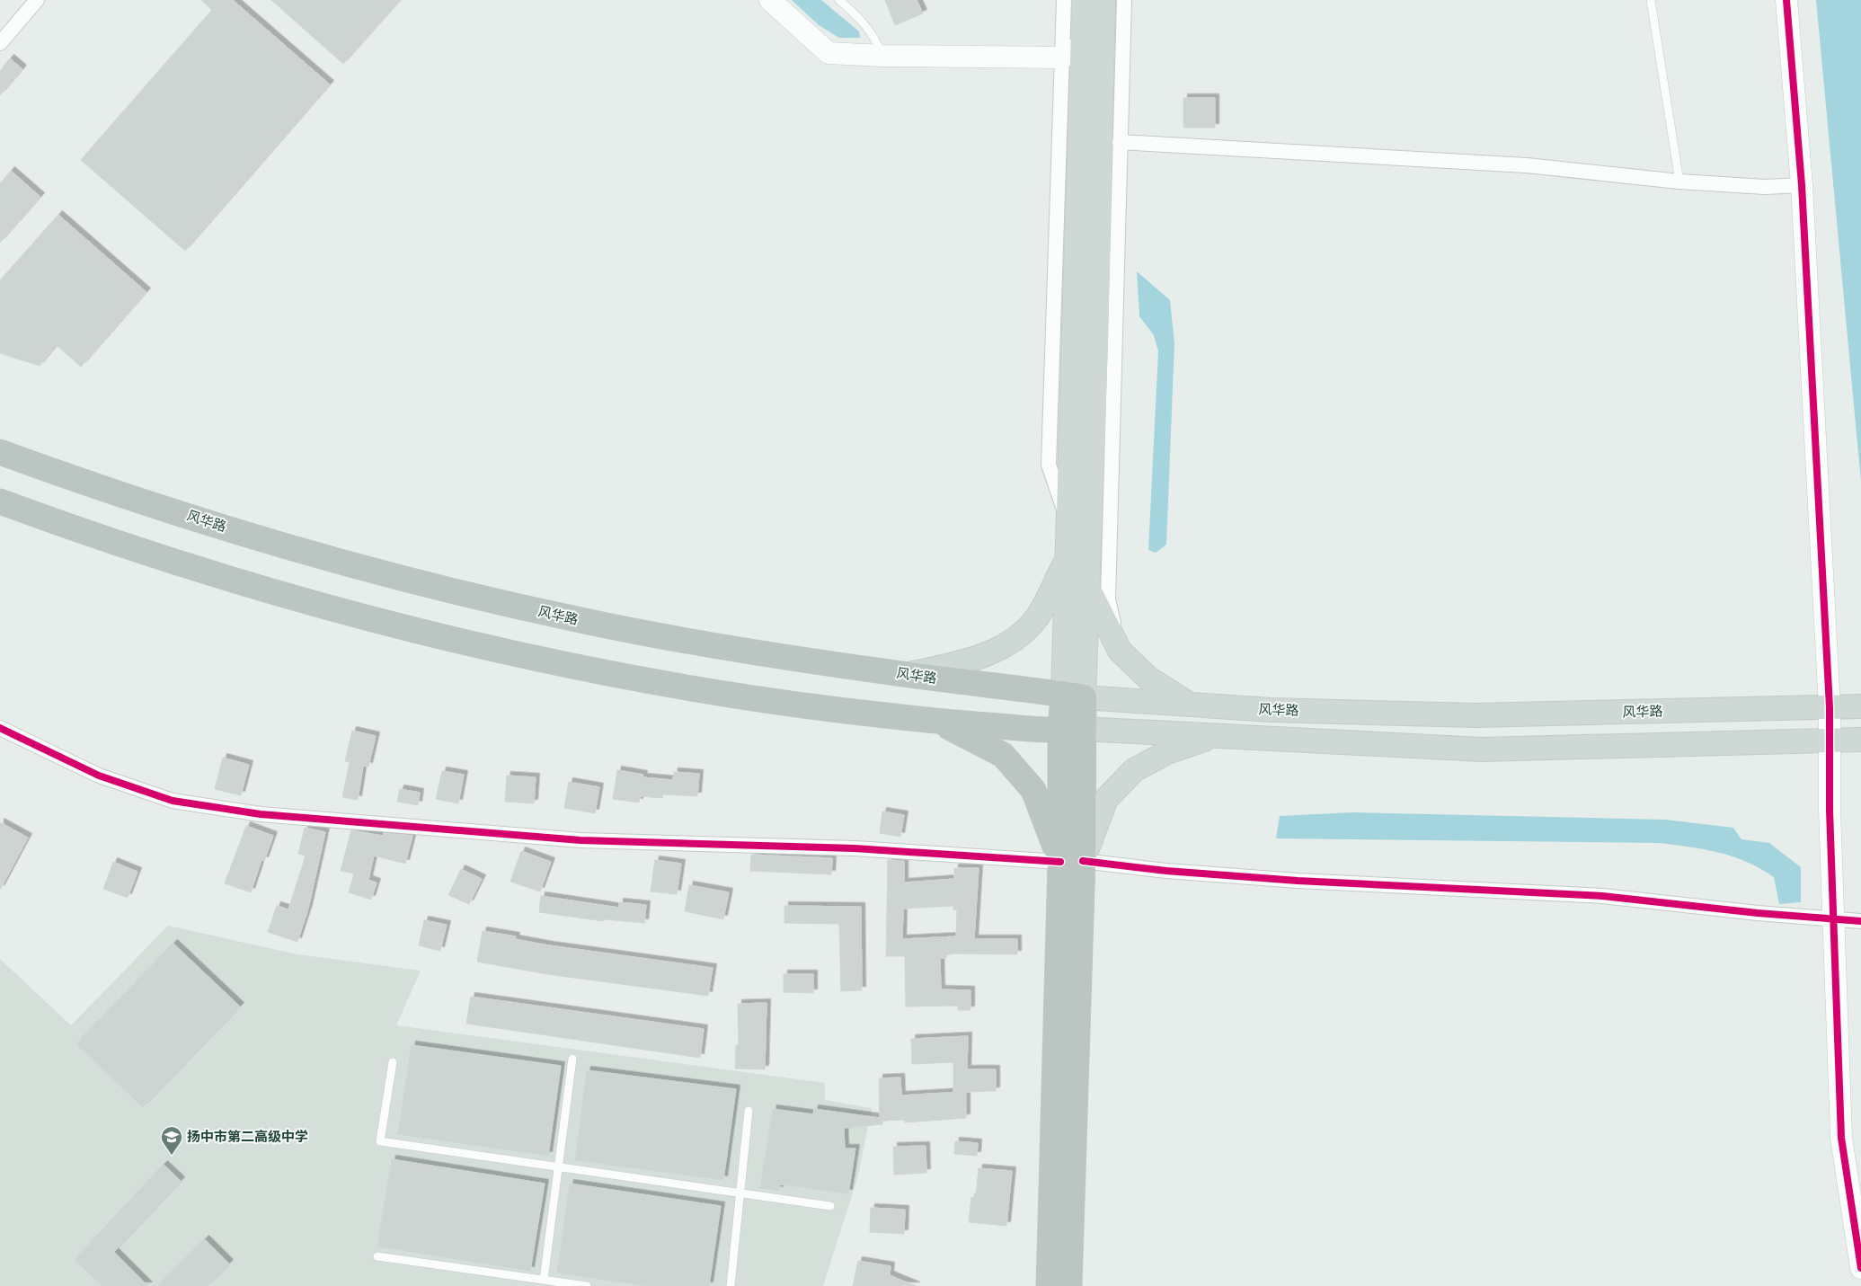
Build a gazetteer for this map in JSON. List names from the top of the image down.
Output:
{
  "streets": {
    "highway": ["风华路"]
  },
  "places": {
    "school or university": ["扬中市第二高级中学"]
  }
}
